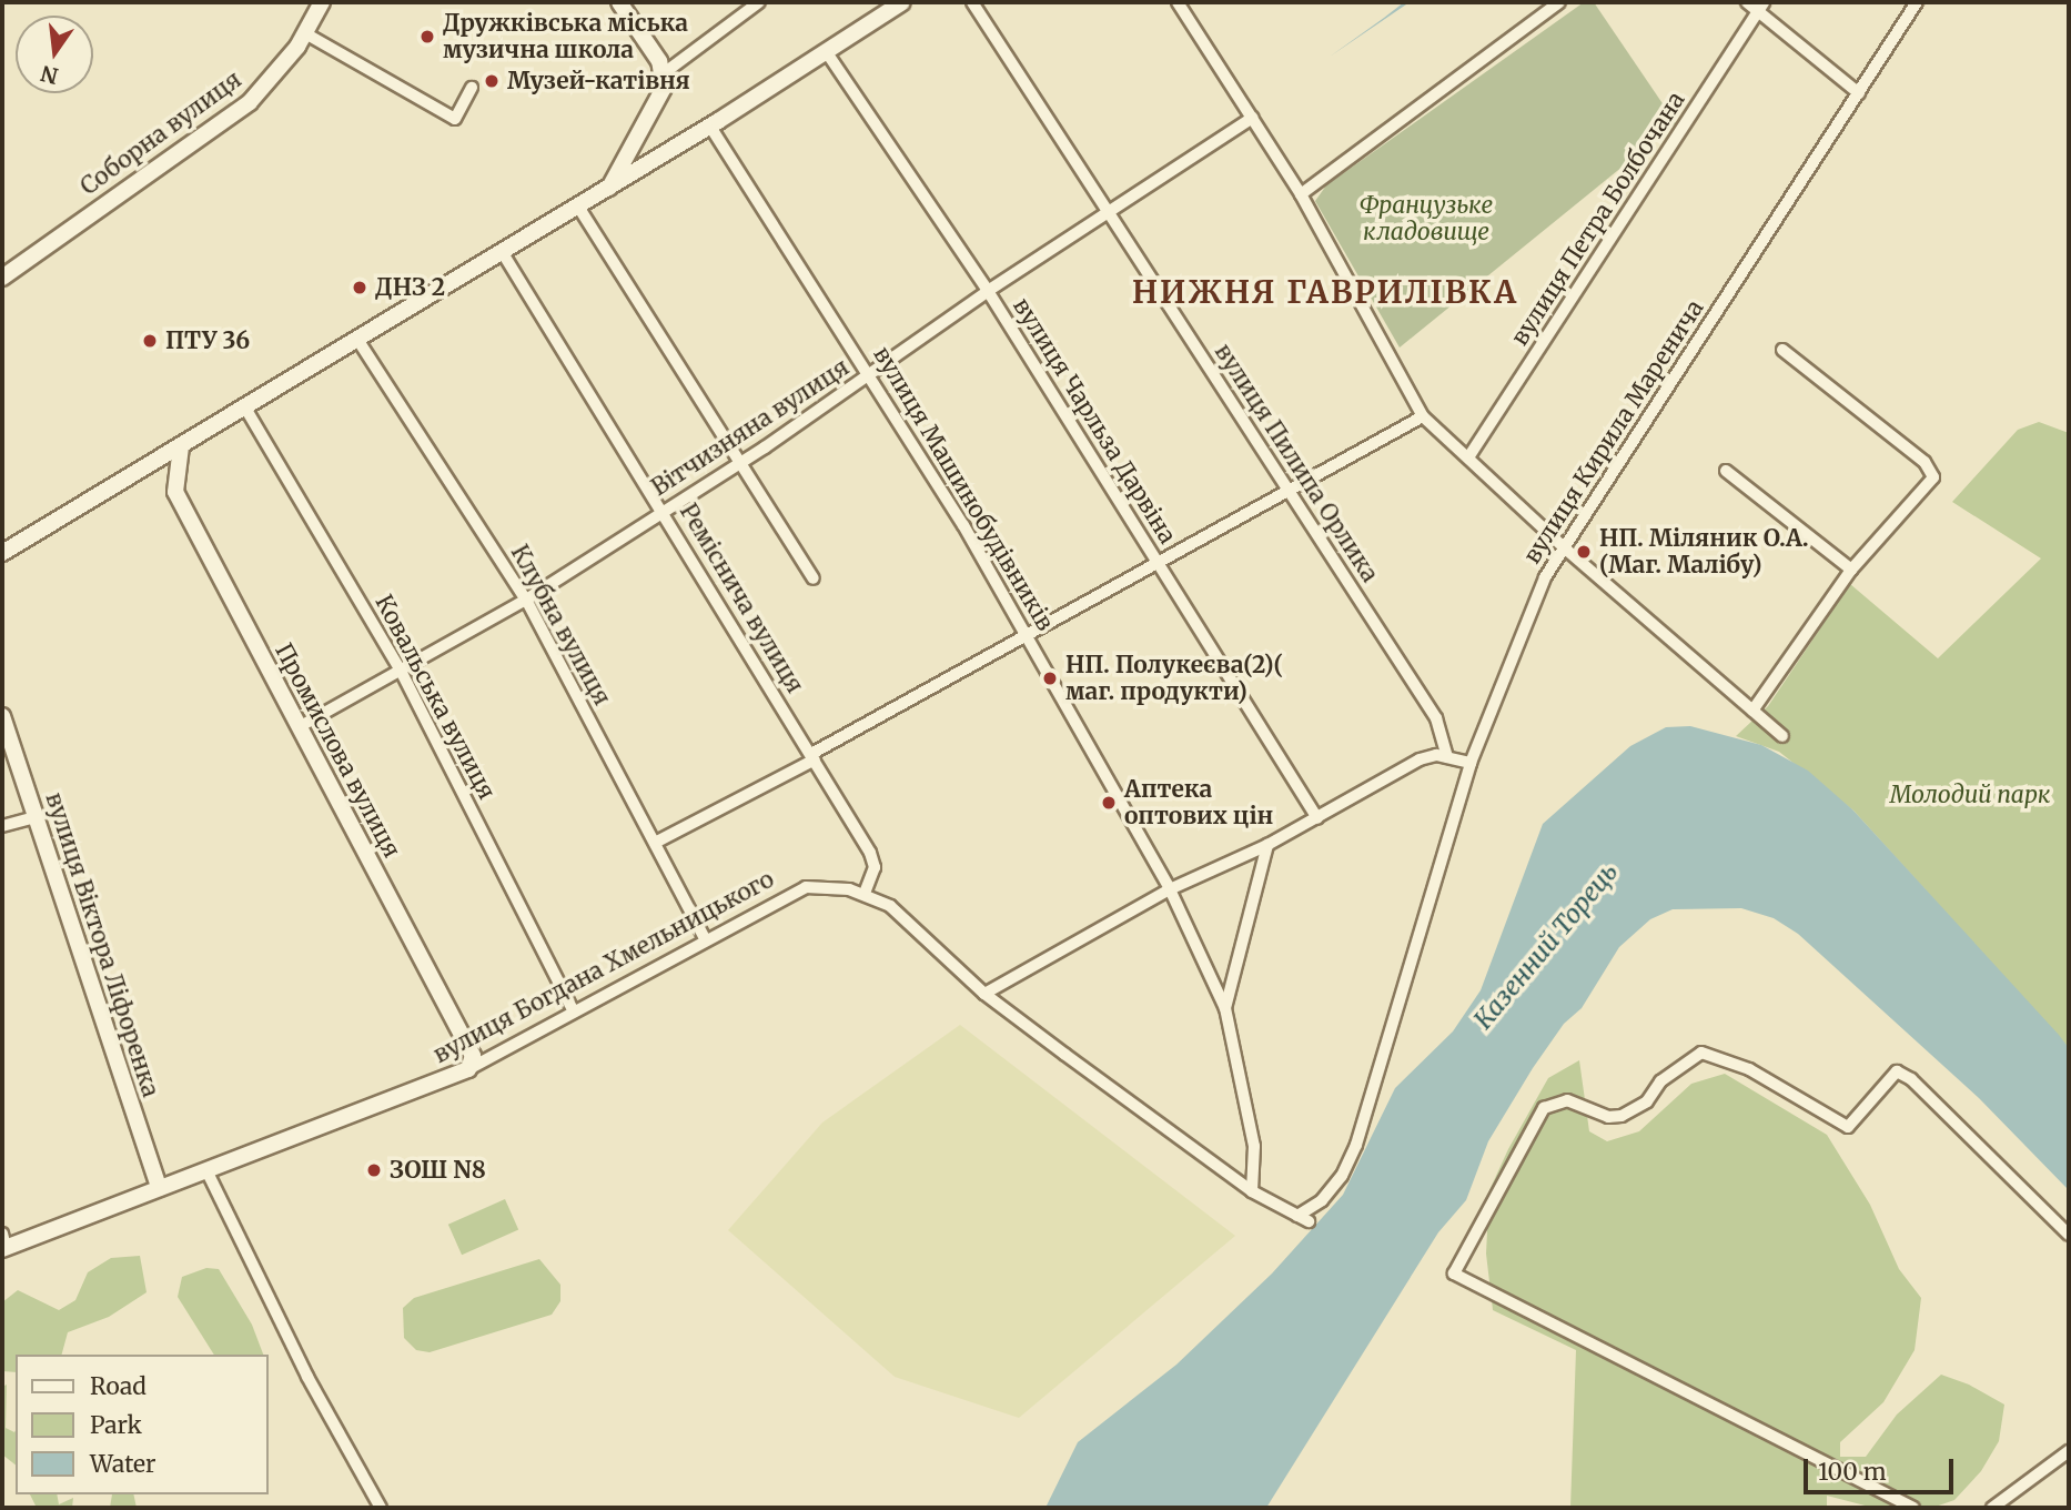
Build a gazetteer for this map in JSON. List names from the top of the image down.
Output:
{
  "streets": {
    "street": [
      "Соборна вулиця",
      "вулиця Петра Болбочана",
      "вулиця Чарльза Дарвіна",
      "Вітчизняна вулиця",
      "вулиця Кирила Маренича",
      "вулиця Пилипа Орлика",
      "вулиця Машинобудівників",
      "Реміснича вулиця",
      "Клубна вулиця",
      "Ковальська вулиця",
      "Промислова вулиця",
      "вулиця Віктора Ліфоренка",
      "вулиця Богдана Хмельницького"
    ]
  },
  "crossings": [
    ["вулиця Чарльза Дарвіна", "Вітчизняна вулиця"],
    ["Вітчизняна вулиця", "вулиця Пилипа Орлика"],
    ["Вітчизняна вулиця", "вулиця Машинобудівників"],
    ["Вітчизняна вулиця", "Реміснича вулиця"],
    ["Вітчизняна вулиця", "Клубна вулиця"],
    ["Вітчизняна вулиця", "Ковальська вулиця"],
    ["Вітчизняна вулиця", "Промислова вулиця"],
    ["вулиця Кирила Маренича", "вулиця Богдана Хмельницького"],
    ["вулиця Машинобудівників", "вулиця Богдана Хмельницького"],
    ["Реміснича вулиця", "вулиця Богдана Хмельницького"],
    ["Клубна вулиця", "вулиця Богдана Хмельницького"],
    ["Ковальська вулиця", "вулиця Богдана Хмельницького"],
    ["Промислова вулиця", "вулиця Богдана Хмельницького"],
    ["вулиця Віктора Ліфоренка", "вулиця Богдана Хмельницького"]
  ],
  "districts": ["НИЖНЯ ГАВРИЛІВКА"],
  "water": ["Казенний Торець"],
  "parks": ["Французьке кладовище", "Молодий парк"],
  "places": [
    "Дружківська міська музична школа",
    "Музей-катівня",
    "ДНЗ 2",
    "ПТУ 36",
    "НП. Міляник О.А. (Маг. Малібу)",
    "НП. Полукеєва(2)( маг. продукти)",
    "Аптека оптових цін",
    "ЗОШ N8"
  ],
  "legend": ["Road", "Park", "Water"],
  "scale_bar": "100 m",
  "north": "bottom"
}
